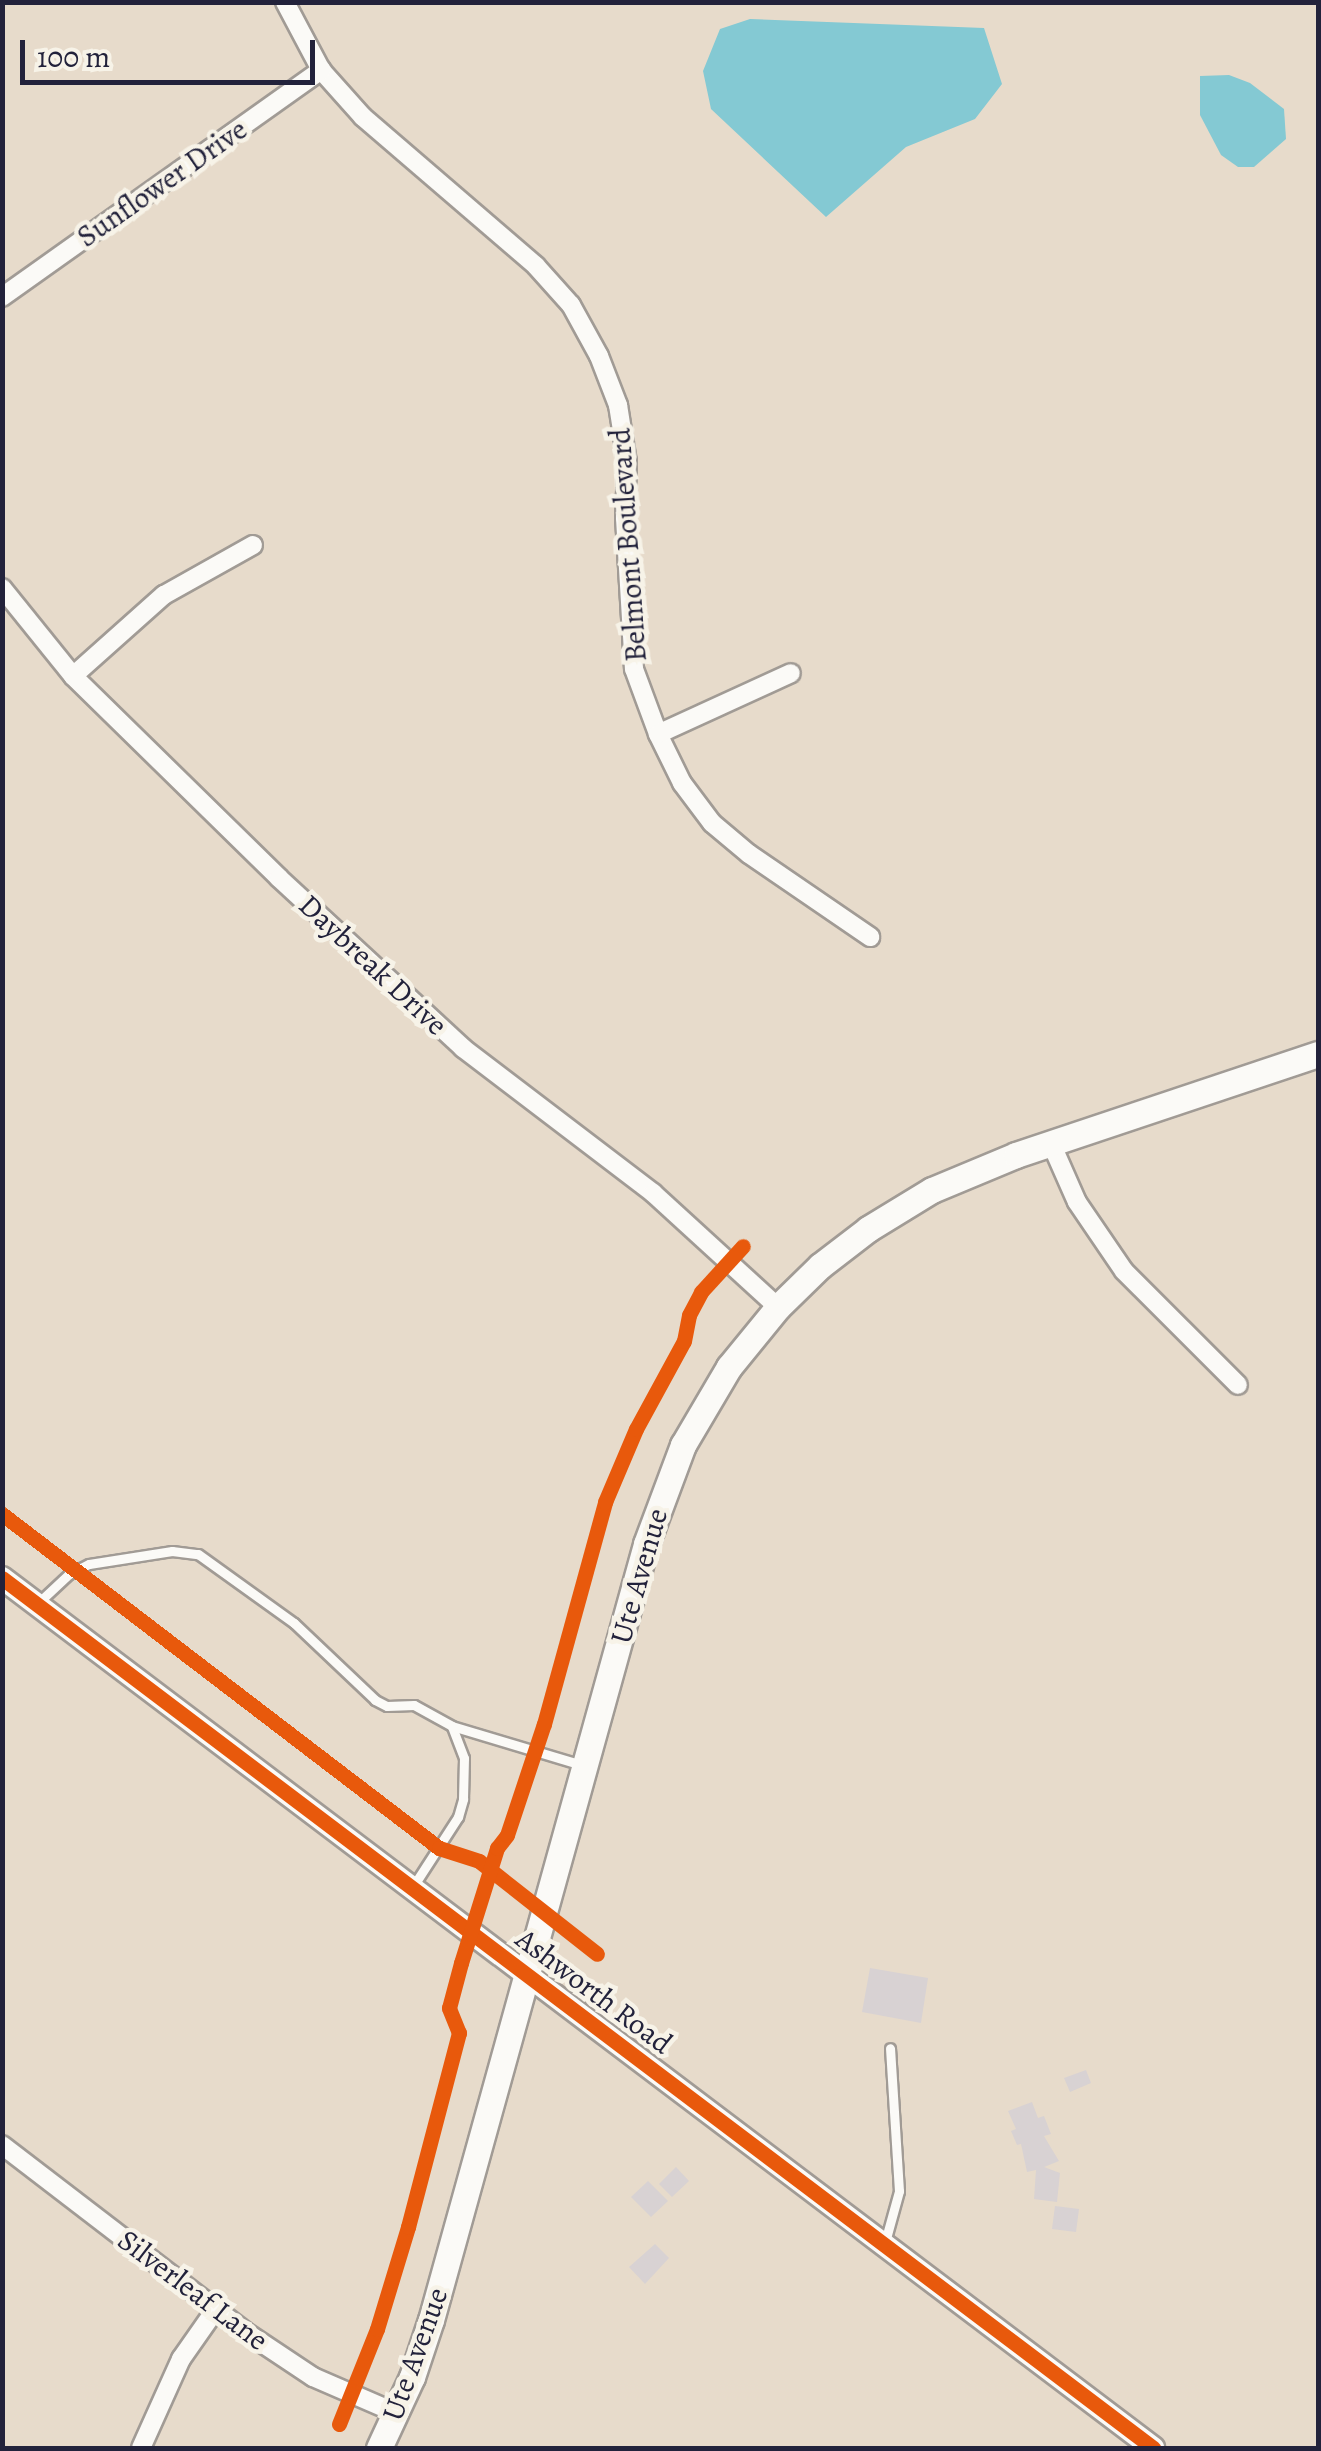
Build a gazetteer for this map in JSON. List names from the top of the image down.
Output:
{
  "streets": {
    "main road": ["Ute Avenue"],
    "street": [
      "Sunflower Drive",
      "Belmont Boulevard",
      "Daybreak Drive",
      "Ashworth Road",
      "Silverleaf Lane"
    ]
  },
  "crossings": [
    ["Sunflower Drive", "Belmont Boulevard"],
    ["Daybreak Drive", "Ute Avenue"],
    ["Ute Avenue", "Ashworth Road"],
    ["Ute Avenue", "Silverleaf Lane"]
  ],
  "scale_bar": "100 m"
}
